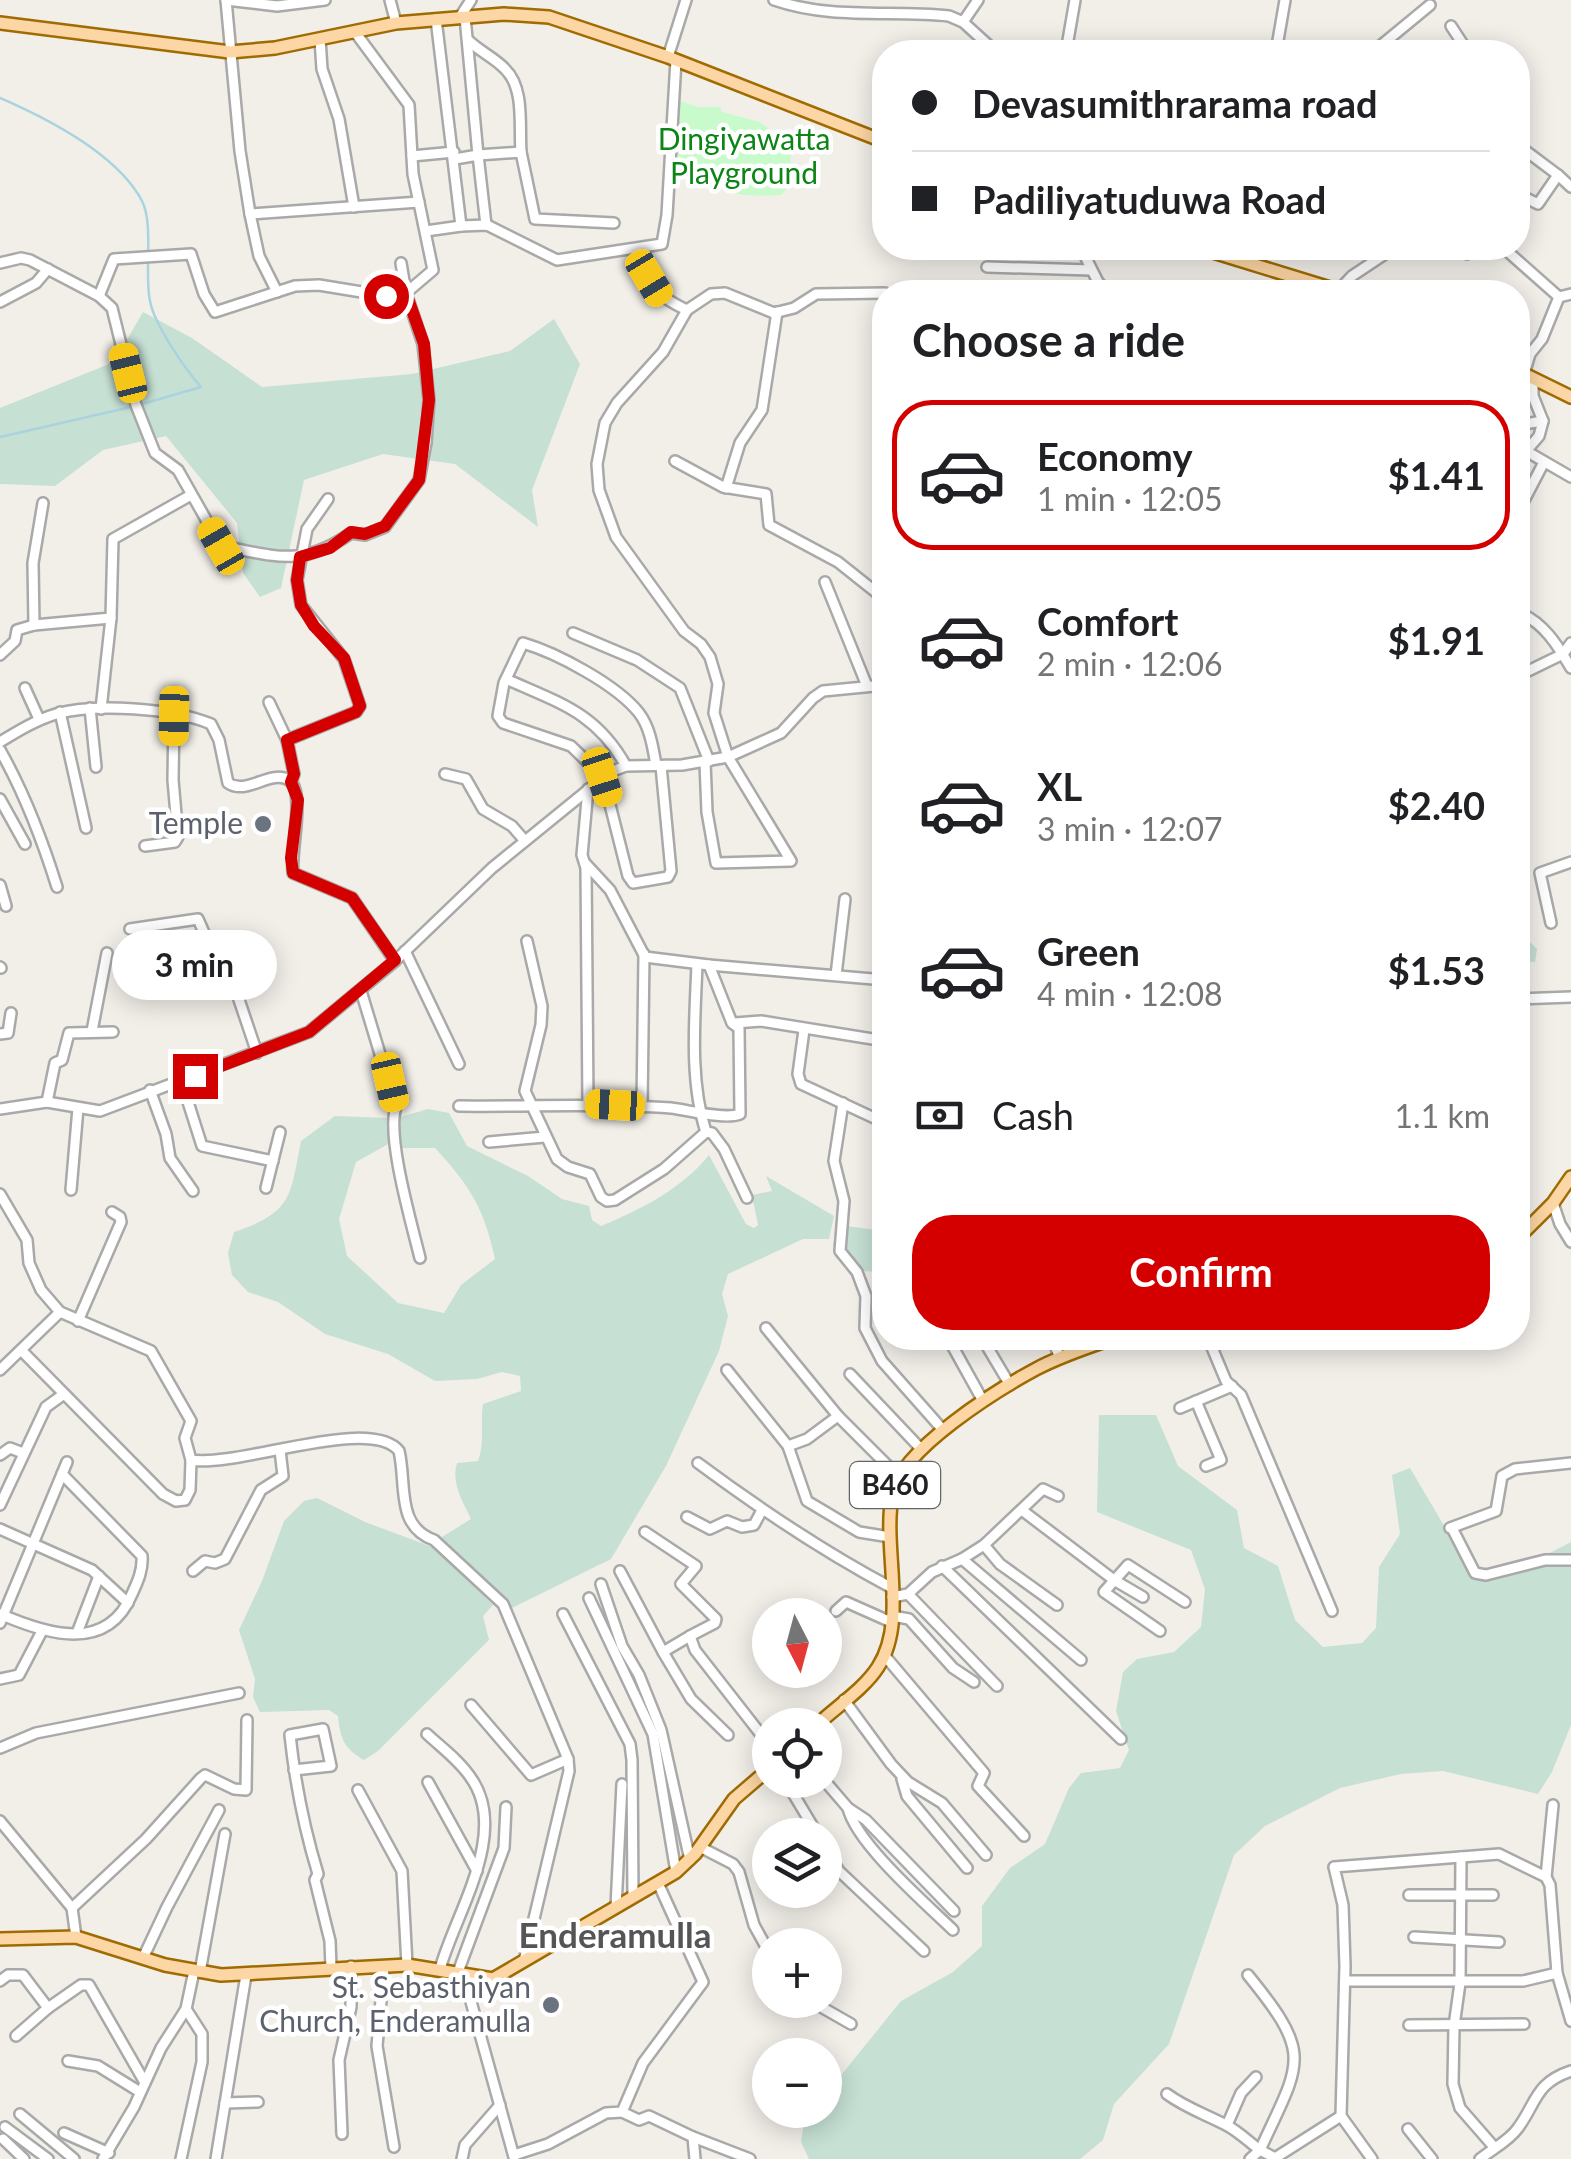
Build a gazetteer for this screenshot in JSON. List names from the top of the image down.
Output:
{
  "streets": {
    "main road": ["B460"]
  },
  "districts": ["Enderamulla"],
  "parks": ["Dingiyawatta Playground"],
  "places": ["Temple", "St. Sebasthiyan Church, Enderamulla"],
  "north": "bottom",
  "page": {
    "banner": ["Devasumithrarama road", "Padiliyatuduwa Road"],
    "heading": "Choose a ride",
    "list": [
      {
        "name": "Economy",
        "note": "1 min · 12:05",
        "value": "$1.41"
      },
      {
        "name": "Comfort",
        "note": "2 min · 12:06",
        "value": "$1.91"
      },
      {
        "name": "XL",
        "note": "3 min · 12:07",
        "value": "$2.40"
      },
      {
        "name": "Green",
        "note": "4 min · 12:08",
        "value": "$1.53"
      }
    ],
    "bubble": "3 min",
    "pay": ["Cash", "1.1 km"],
    "buttons": "Confirm",
    "map_buttons": ["+", "−"]
  }
}
